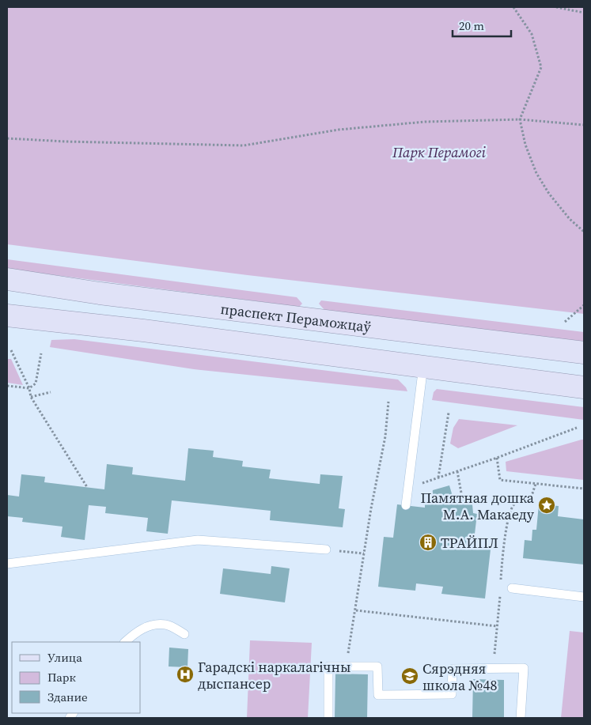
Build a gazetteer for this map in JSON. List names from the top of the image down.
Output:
{
  "streets": {
    "main road": ["праспект Пераможцаў"]
  },
  "parks": ["Парк Перамогі"],
  "places": {
    "place": ["Памятная дошка М.А. Макаеду"],
    "building": ["ТРАЙПЛ"],
    "hospital": ["Гарадскі наркалагічны дыспансер"],
    "school or university": ["Сярэдняя школа №48"]
  },
  "legend": ["Улица", "Парк", "Здание"],
  "scale_bar": "20 m"
}
